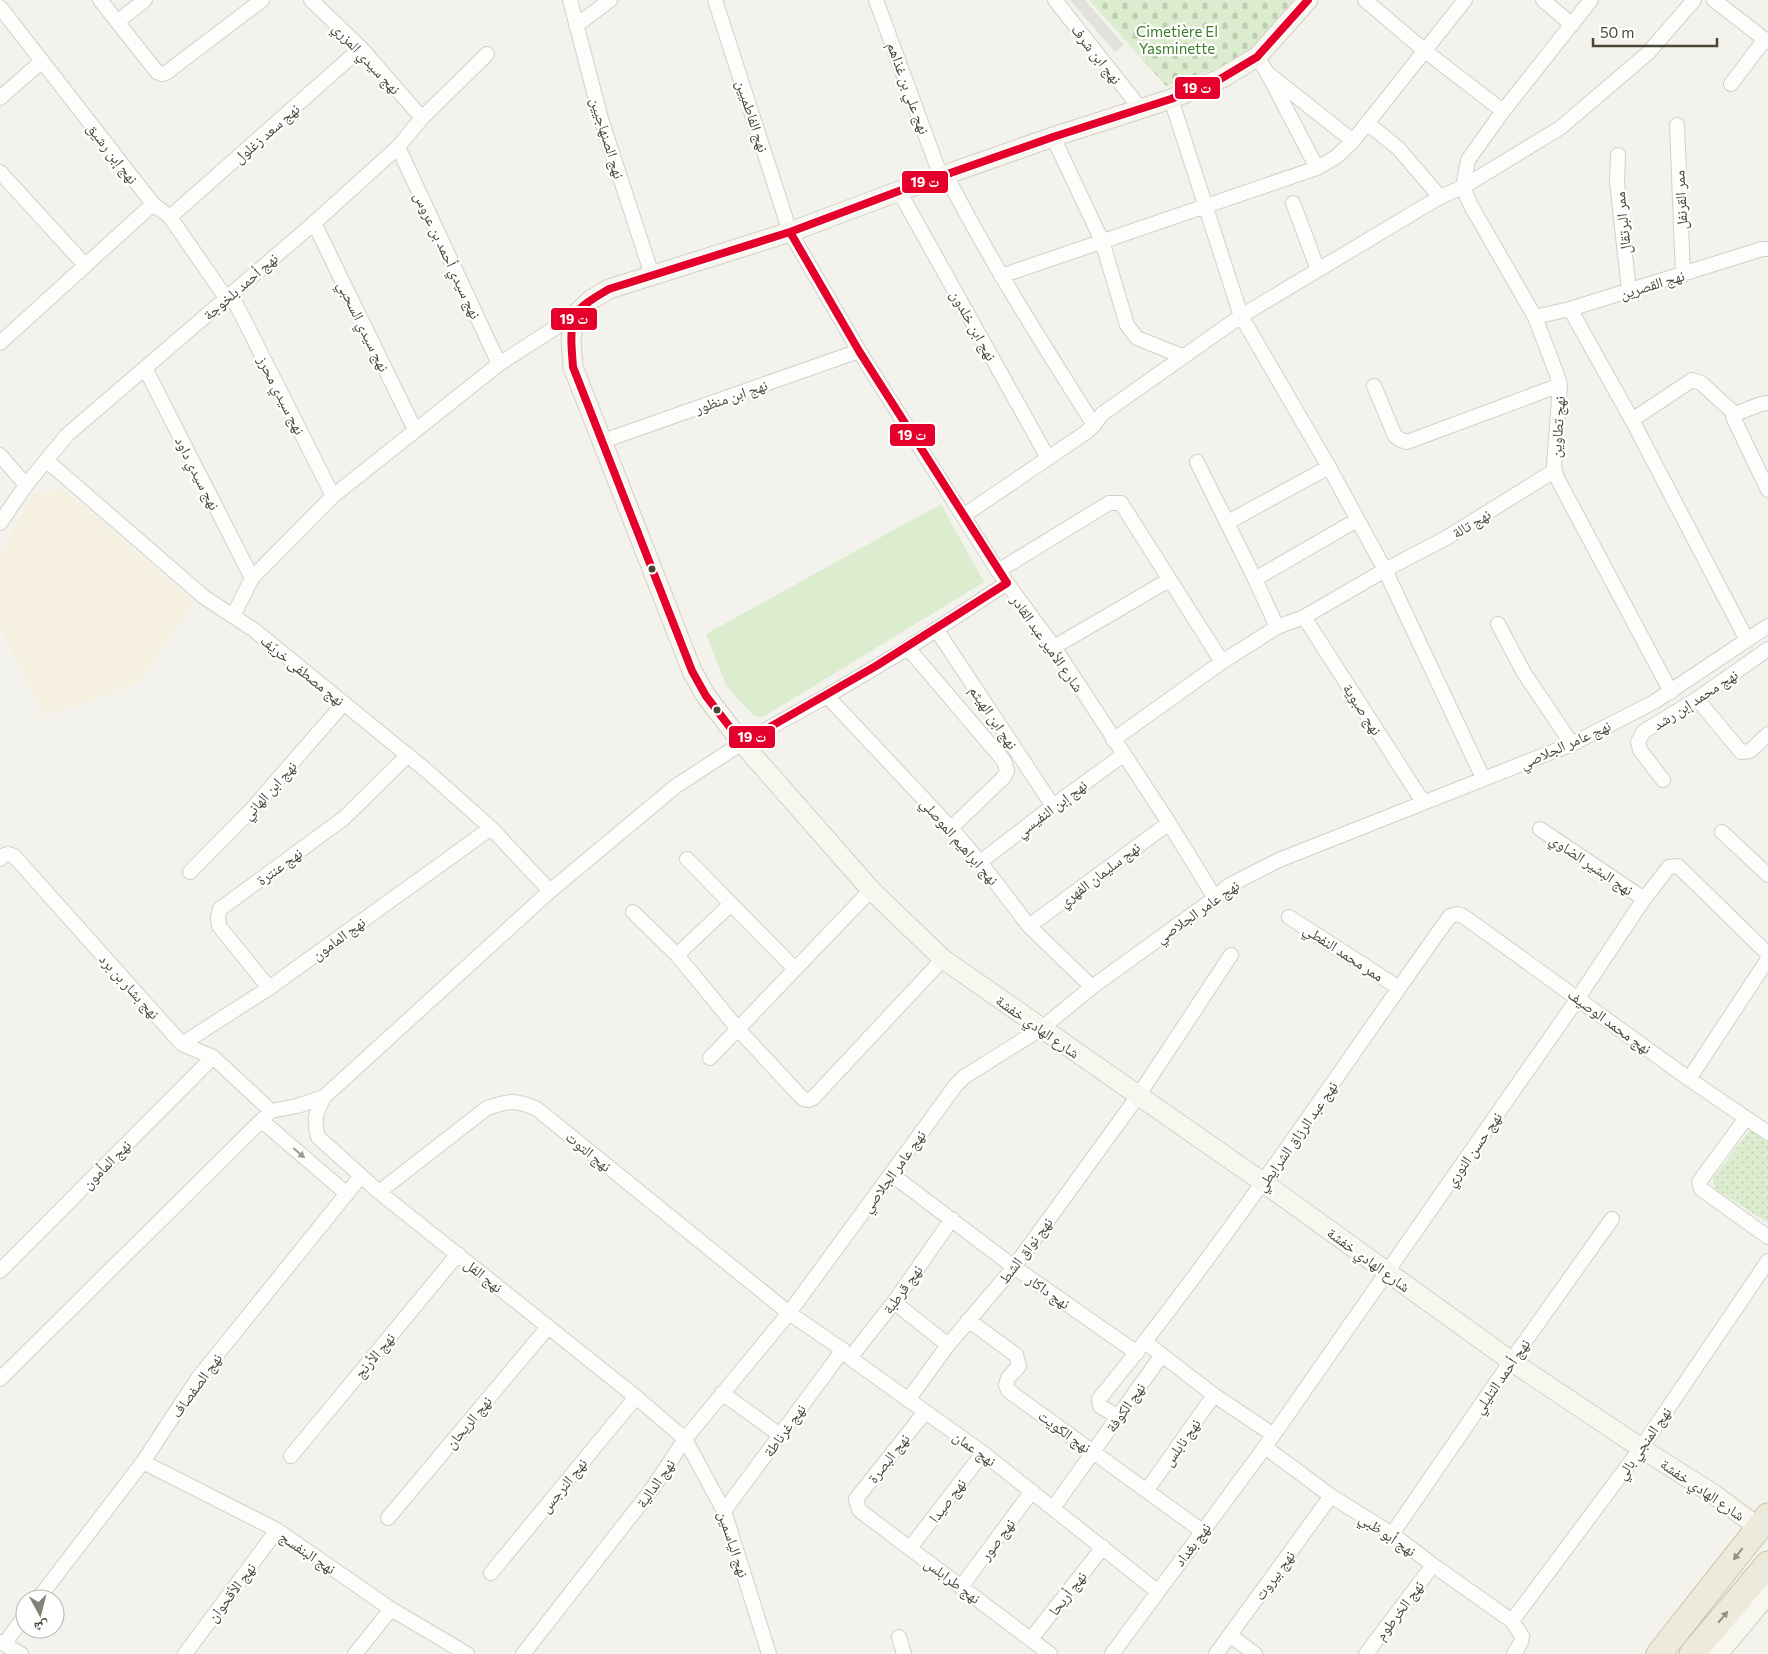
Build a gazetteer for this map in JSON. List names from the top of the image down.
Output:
{
  "streets": {
    "street": [
      "نهج ابن شرف",
      "نهج سيدي المزري",
      "نهج علي بن غذاهم",
      "نهج الفاطميين",
      "نهج سعد زغلول",
      "نهج الصنهاجيين",
      "نهج إبن رشيق",
      "ممر القرنفل",
      "ممر البرتقال",
      "نهج سيدي أحمد بن عروس",
      "نهج القصرين",
      "نهج أحمد بلخوجة",
      "نهج ابن خلدون",
      "نهج سيدي السحبي",
      "نهج سيدي محرز",
      "نهج ابن منظور",
      "نهج تطاوين",
      "نهج سيدي داود",
      "نهج تالة",
      "شارع الأمير عبد القادر",
      "نهج مصطفى خريّف",
      "نهج محمد إبن رشد",
      "نهج صبوية",
      "نهج ابن الهيثم",
      "نهج عامر الجلاصي",
      "نهج ابن الهاني",
      "نهج إبن النفيسي",
      "نهج ابراهيم الموصلي",
      "نهج البشير الضاوي",
      "نهج عنترة",
      "نهج سليمان الفهري",
      "نهج المامون",
      "ممر محمد النفطي",
      "نهج بشار بن برد",
      "نهج محمد الوصيف",
      "شارع الهادي خفشة",
      "نهج عبد الرزاق الشرايطي",
      "نهج حسن النوري",
      "نهج التوت",
      "نهج المأمون",
      "نهج نواق الشط",
      "نهج الفل",
      "نهج قرطبة",
      "نهج داكار",
      "نهج الأرنج",
      "نهج أحمد التليلي",
      "نهج الصفصاف",
      "نهج الكوفة",
      "نهج الريحان",
      "نهج غرناطة",
      "نهج الكويت",
      "نهج نابلس",
      "نهج المنجي بالي",
      "نهج عمان",
      "نهج البصرة",
      "نهج الدالية",
      "نهج النرجس",
      "نهج صيدا",
      "نهج أبو ظبي",
      "نهج صور",
      "نهج الياسمين",
      "نهج بغداد",
      "نهج البنفسج",
      "نهج بيروت",
      "نهج طرابلس",
      "نهج الأقحوان",
      "نهج أريحا",
      "نهج الخرطوم"
    ]
  },
  "crossings": [
    ["نهج سيدي المزري", "نهج سعد زغلول"],
    ["نهج سيدي المزري", "نهج أحمد بلخوجة"],
    ["نهج الفاطميين", "شارع الأمير عبد القادر"],
    ["نهج سعد زغلول", "نهج إبن رشيق"],
    ["نهج إبن رشيق", "نهج أحمد بلخوجة"],
    ["نهج إبن رشيق", "نهج سيدي محرز"],
    ["ممر القرنفل", "نهج القصرين"],
    ["ممر البرتقال", "نهج القصرين"],
    ["نهج سيدي أحمد بن عروس", "نهج أحمد بلخوجة"],
    ["نهج القصرين", "نهج تطاوين"],
    ["نهج أحمد بلخوجة", "نهج سيدي السحبي"],
    ["نهج أحمد بلخوجة", "نهج سيدي محرز"],
    ["نهج أحمد بلخوجة", "نهج سيدي داود"],
    ["نهج أحمد بلخوجة", "نهج مصطفى خريّف"],
    ["نهج ابن منظور", "شارع الأمير عبد القادر"],
    ["نهج ابن منظور", "شارع الهادي خفشة"],
    ["نهج تطاوين", "نهج تالة"],
    ["نهج تطاوين", "نهج عامر الجلاصي"],
    ["نهج تالة", "شارع الأمير عبد القادر"],
    ["نهج تالة", "نهج صبوية"],
    ["شارع الأمير عبد القادر", "نهج عامر الجلاصي"],
    ["شارع الأمير عبد القادر", "نهج إبن النفيسي"],
    ["شارع الأمير عبد القادر", "نهج سليمان الفهري"],
    ["نهج مصطفى خريّف", "نهج ابن الهاني"],
    ["نهج مصطفى خريّف", "نهج عنترة"],
    ["نهج مصطفى خريّف", "نهج المامون"],
    ["نهج صبوية", "نهج عامر الجلاصي"],
    ["نهج ابن الهيثم", "نهج إبن النفيسي"],
    ["نهج عامر الجلاصي", "نهج ابراهيم الموصلي"],
    ["نهج عامر الجلاصي", "شارع الهادي خفشة"],
    ["نهج عامر الجلاصي", "نهج التوت"],
    ["نهج عامر الجلاصي", "نهج داكار"],
    ["نهج عامر الجلاصي", "نهج عمان"],
    ["نهج عامر الجلاصي", "نهج الدالية"],
    ["نهج إبن النفيسي", "نهج ابراهيم الموصلي"],
    ["نهج ابراهيم الموصلي", "نهج سليمان الفهري"],
    ["نهج البشير الضاوي", "نهج حسن النوري"],
    ["نهج عنترة", "نهج المامون"],
    ["نهج المامون", "نهج بشار بن برد"],
    ["ممر محمد النفطي", "نهج عبد الرزاق الشرايطي"],
    ["نهج بشار بن برد", "نهج المأمون"],
    ["نهج بشار بن برد", "نهج الصفصاف"],
    ["نهج محمد الوصيف", "نهج عبد الرزاق الشرايطي"],
    ["نهج محمد الوصيف", "نهج حسن النوري"],
    ["شارع الهادي خفشة", "نهج عبد الرزاق الشرايطي"],
    ["شارع الهادي خفشة", "نهج حسن النوري"],
    ["شارع الهادي خفشة", "نهج نواق الشط"],
    ["شارع الهادي خفشة", "نهج أحمد التليلي"],
    ["شارع الهادي خفشة", "نهج المنجي بالي"],
    ["نهج عبد الرزاق الشرايطي", "نهج داكار"],
    ["نهج عبد الرزاق الشرايطي", "نهج الكوفة"],
    ["نهج حسن النوري", "نهج بغداد"],
    ["نهج التوت", "نهج الفل"],
    ["نهج التوت", "نهج عمان"],
    ["نهج التوت", "نهج الدالية"],
    ["نهج نواق الشط", "نهج داكار"],
    ["نهج نواق الشط", "نهج الكويت"],
    ["نهج نواق الشط", "نهج عمان"],
    ["نهج الفل", "نهج الأرنج"],
    ["نهج الفل", "نهج الصفصاف"],
    ["نهج الفل", "نهج الريحان"],
    ["نهج الفل", "نهج الدالية"],
    ["نهج الفل", "نهج النرجس"],
    ["نهج الفل", "نهج الياسمين"],
    ["نهج قرطبة", "نهج داكار"],
    ["نهج قرطبة", "نهج غرناطة"],
    ["نهج قرطبة", "نهج عمان"],
    ["نهج أحمد التليلي", "نهج أبو ظبي"],
    ["نهج الصفصاف", "نهج البنفسج"],
    ["نهج الكوفة", "نهج الكويت"],
    ["نهج الكوفة", "نهج عمان"],
    ["نهج غرناطة", "نهج عمان"],
    ["نهج غرناطة", "نهج الياسمين"],
    ["نهج الكويت", "نهج نابلس"],
    ["نهج الكويت", "نهج بغداد"],
    ["نهج المنجي بالي", "نهج أبو ظبي"],
    ["نهج عمان", "نهج البصرة"],
    ["نهج عمان", "نهج الدالية"],
    ["نهج عمان", "نهج صيدا"],
    ["نهج عمان", "نهج صور"],
    ["نهج عمان", "نهج بغداد"],
    ["نهج عمان", "نهج أريحا"],
    ["نهج البصرة", "نهج طرابلس"],
    ["نهج الدالية", "نهج الياسمين"],
    ["نهج صيدا", "نهج طرابلس"],
    ["نهج أبو ظبي", "نهج بغداد"],
    ["نهج أبو ظبي", "نهج بيروت"],
    ["نهج أبو ظبي", "نهج الخرطوم"],
    ["نهج صور", "نهج طرابلس"],
    ["نهج البنفسج", "نهج الأقحوان"],
    ["نهج طرابلس", "نهج أريحا"]
  ],
  "parks": ["Cimetière El Yasminette"],
  "scale_bar": "50 m",
  "north": "bottom"
}
